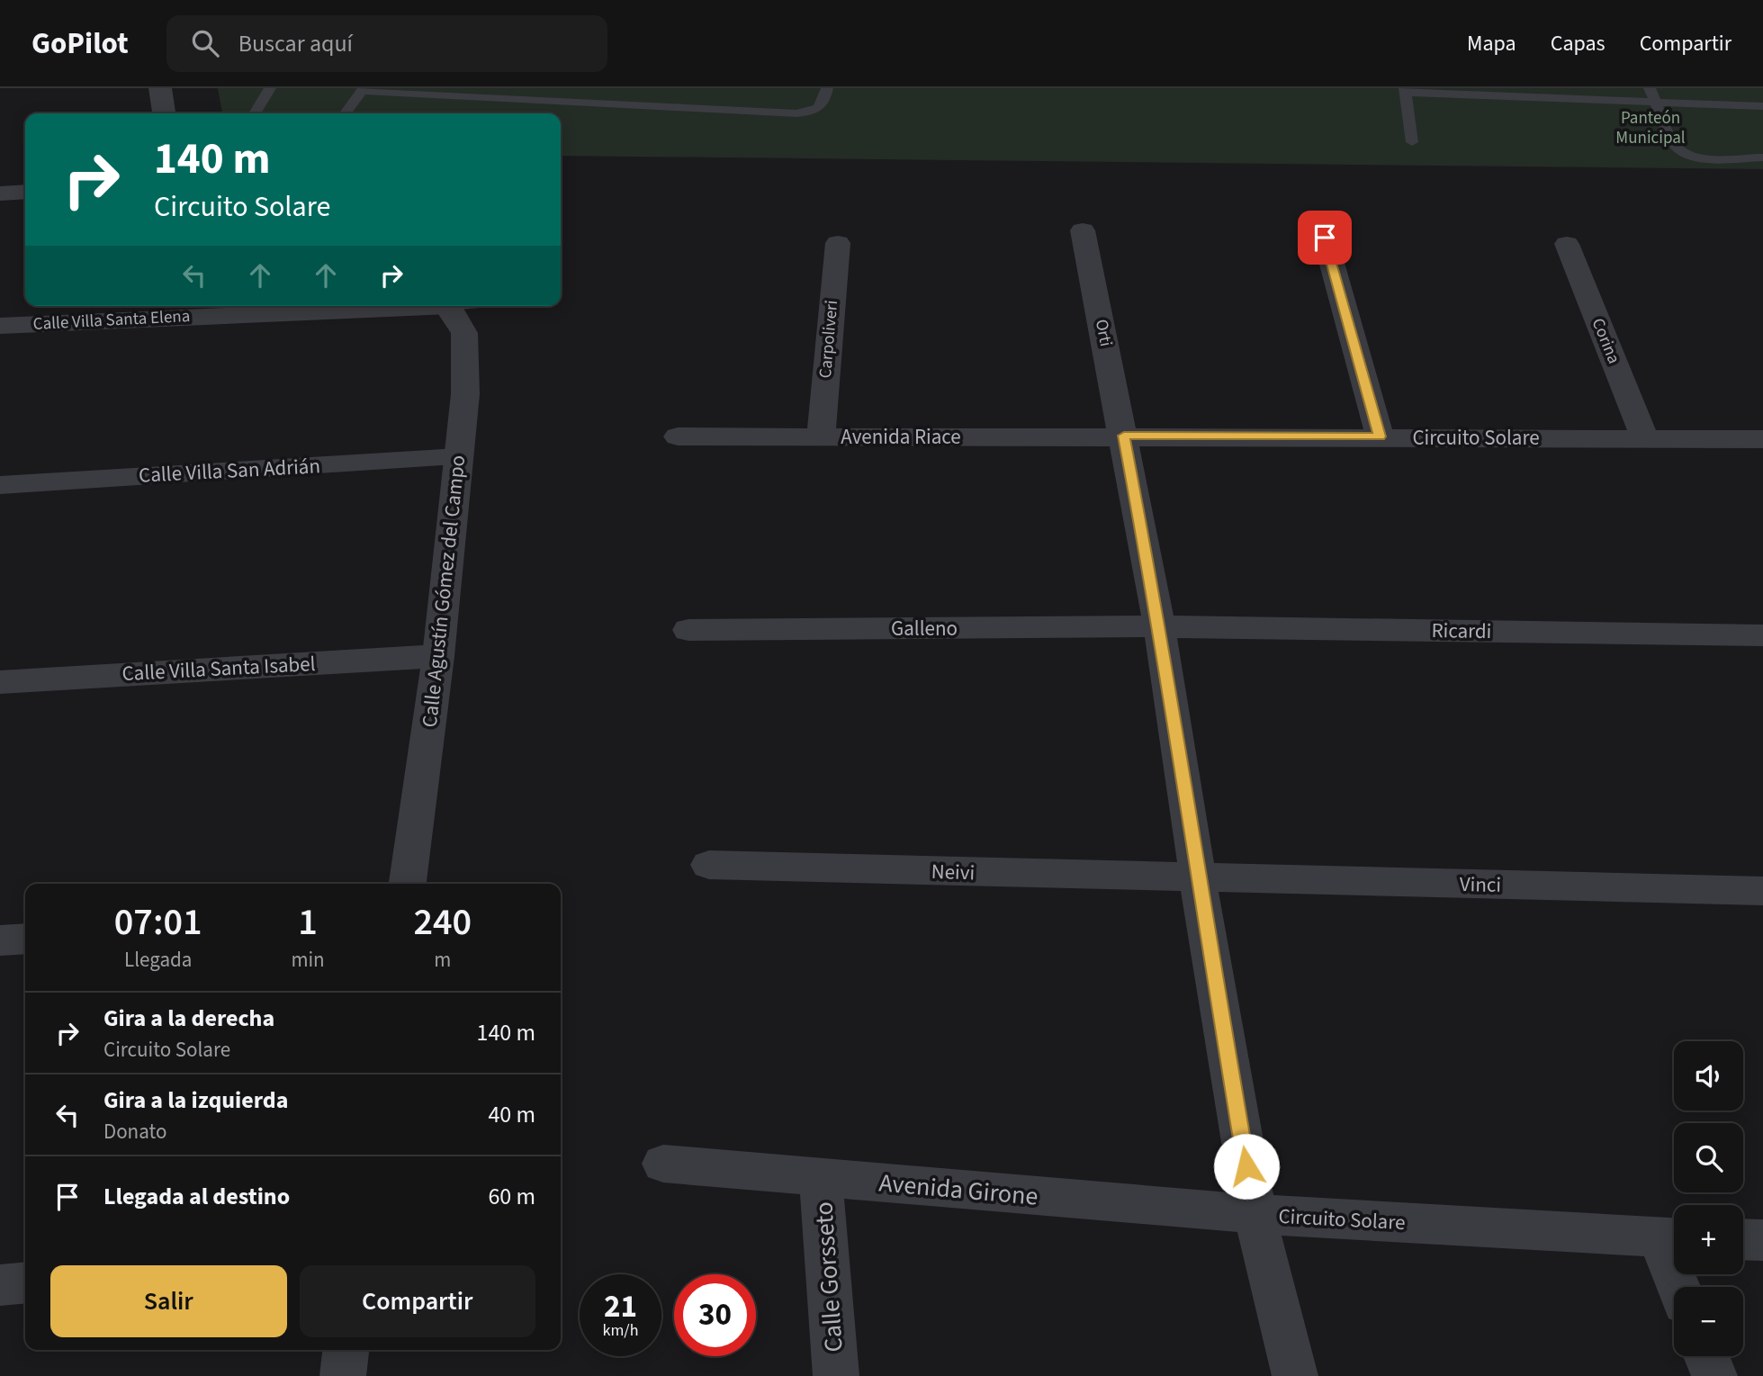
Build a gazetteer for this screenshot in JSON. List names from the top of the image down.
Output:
{
  "streets": {
    "street": [
      "Calle Villa Santa Elena",
      "Orti",
      "Carpoliveri",
      "Corina",
      "Avenida Riace",
      "Circuito Solare",
      "Calle Villa San Adrián",
      "Calle Agustín Gómez del Campo",
      "Galleno",
      "Ricardi",
      "Calle Villa Santa Isabel",
      "Neivi",
      "Vinci",
      "Avenida Girone",
      "Calle Gorsseto"
    ]
  },
  "crossings": [
    ["Orti", "Avenida Riace"],
    ["Orti", "Circuito Solare"],
    ["Carpoliveri", "Avenida Riace"],
    ["Corina", "Circuito Solare"],
    ["Avenida Riace", "Circuito Solare"],
    ["Circuito Solare", "Galleno"],
    ["Circuito Solare", "Ricardi"],
    ["Circuito Solare", "Neivi"],
    ["Circuito Solare", "Vinci"],
    ["Circuito Solare", "Avenida Girone"],
    ["Calle Villa San Adrián", "Calle Agustín Gómez del Campo"],
    ["Calle Agustín Gómez del Campo", "Calle Villa Santa Isabel"],
    ["Galleno", "Ricardi"],
    ["Neivi", "Vinci"],
    ["Avenida Girone", "Calle Gorsseto"]
  ],
  "parks": ["Panteón Municipal"],
  "page": {
    "header": "GoPilot",
    "search": "Buscar aquí",
    "nav": ["Mapa", "Capas", "Compartir"],
    "turn": ["140 m", "Circuito Solare"],
    "eta": [
      "07:01",
      "Llegada",
      "1",
      "min",
      "240",
      "m"
    ],
    "list": [
      {
        "name": "Gira a la derecha",
        "note": "Circuito Solare",
        "value": "140 m"
      },
      {
        "name": "Gira a la izquierda",
        "note": "Donato",
        "value": "40 m"
      },
      {
        "name": "Llegada al destino",
        "value": "60 m"
      }
    ],
    "map_buttons": ["+", "−"],
    "buttons": ["Salir", "Compartir"],
    "speed": "21 km/h",
    "limit": "30"
  }
}
